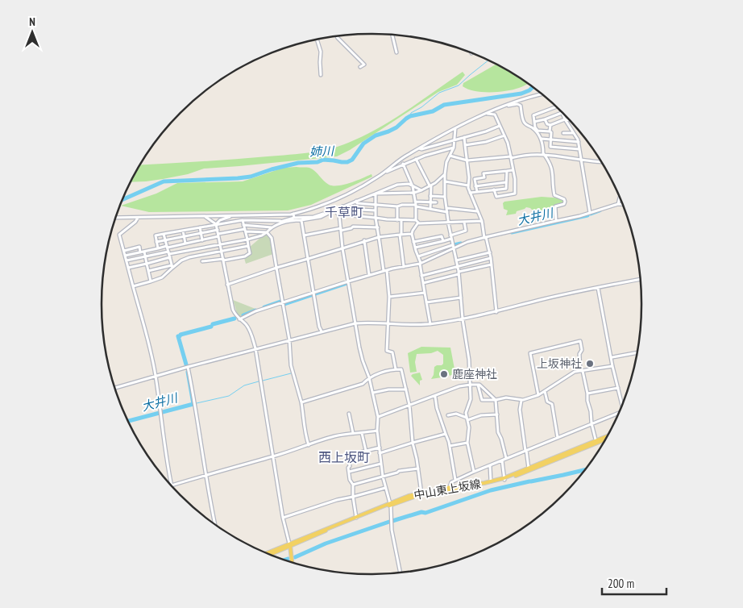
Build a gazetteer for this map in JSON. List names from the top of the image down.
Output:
{
  "streets": {
    "main road": ["中山東上坂線"]
  },
  "districts": ["千草町", "西上坂町"],
  "water": ["姉川", "大井川"],
  "places": ["上坂神社", "鹿座神社"],
  "scale_bar": "200 m",
  "north": "top"
}
